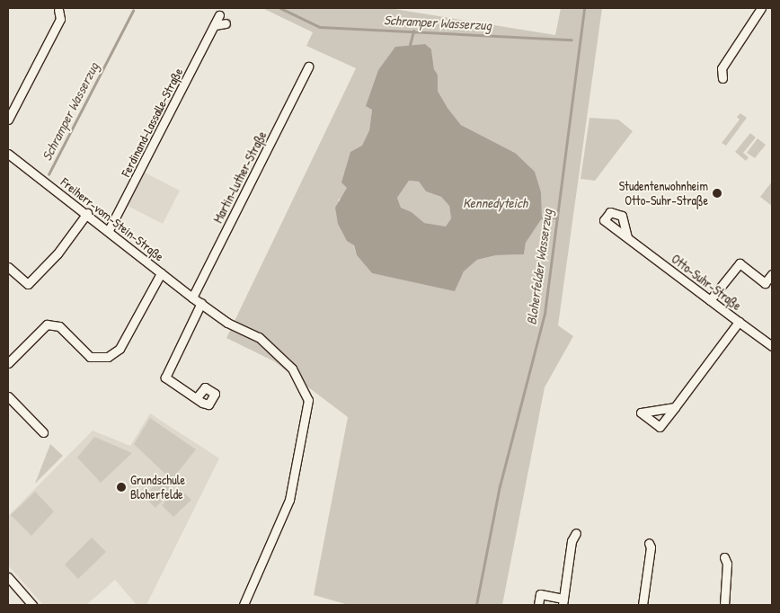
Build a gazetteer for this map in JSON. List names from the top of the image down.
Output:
{
  "streets": {
    "street": [
      "Ferdinand-Lassalle-Straße",
      "Martin-Luther-Straße",
      "Freiherr-vom-Stein-Straße",
      "Otto-Suhr-Straße"
    ]
  },
  "crossings": [
    ["Ferdinand-Lassalle-Straße", "Freiherr-vom-Stein-Straße"],
    ["Martin-Luther-Straße", "Freiherr-vom-Stein-Straße"]
  ],
  "water": ["Schramper Wasserzug", "Kennedyteich", "Bloherfelder Wasserzug"],
  "places": ["Studentenwohnheim Otto-Suhr-Straße", "Grundschule Bloherfelde"]
}
